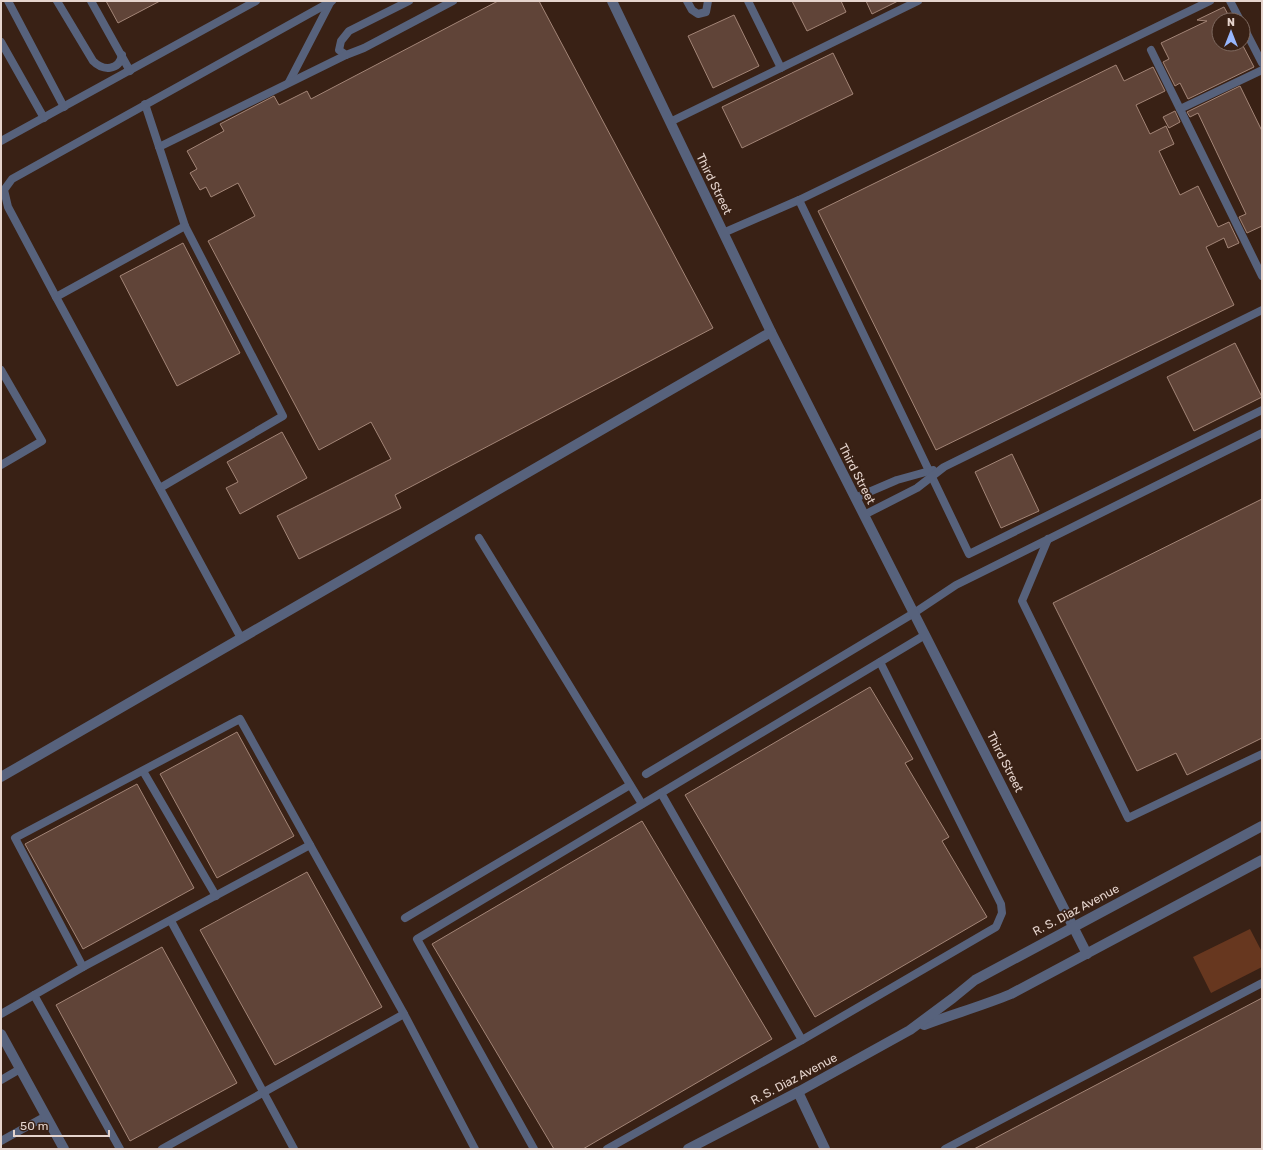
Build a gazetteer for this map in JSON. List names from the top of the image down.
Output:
{
  "streets": {
    "street": ["Third Street", "R. S. Diaz Avenue"]
  },
  "crossings": [
    ["Third Street", "R. S. Diaz Avenue"]
  ],
  "scale_bar": "50 m",
  "north": "top"
}
